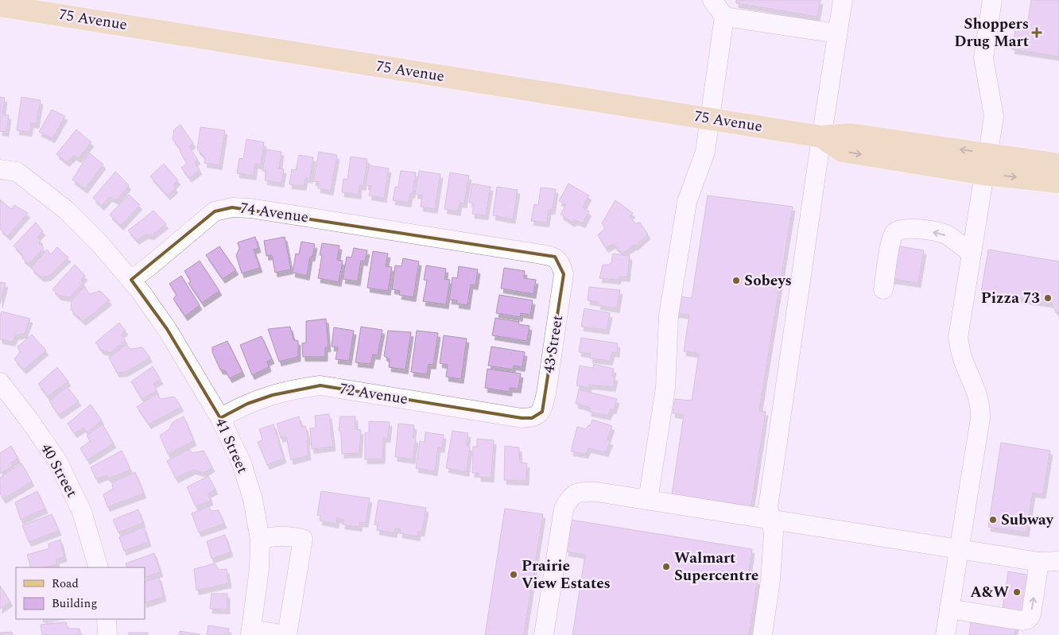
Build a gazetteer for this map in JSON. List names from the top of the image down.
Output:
{
  "streets": {
    "main road": ["75 Avenue"],
    "street": [
      "74 Avenue",
      "43 Street",
      "72 Avenue",
      "41 Street",
      "40 Street"
    ]
  },
  "crossings": [
    ["74 Avenue", "43 Street"],
    ["74 Avenue", "41 Street"],
    ["43 Street", "72 Avenue"],
    ["72 Avenue", "41 Street"]
  ],
  "places": {
    "health": ["Shoppers Drug Mart"],
    "other": [
      "Sobeys",
      "Pizza 73",
      "Subway",
      "Walmart Supercentre",
      "Prairie View Estates",
      "A&W"
    ]
  },
  "legend": ["Road", "Building"]
}
